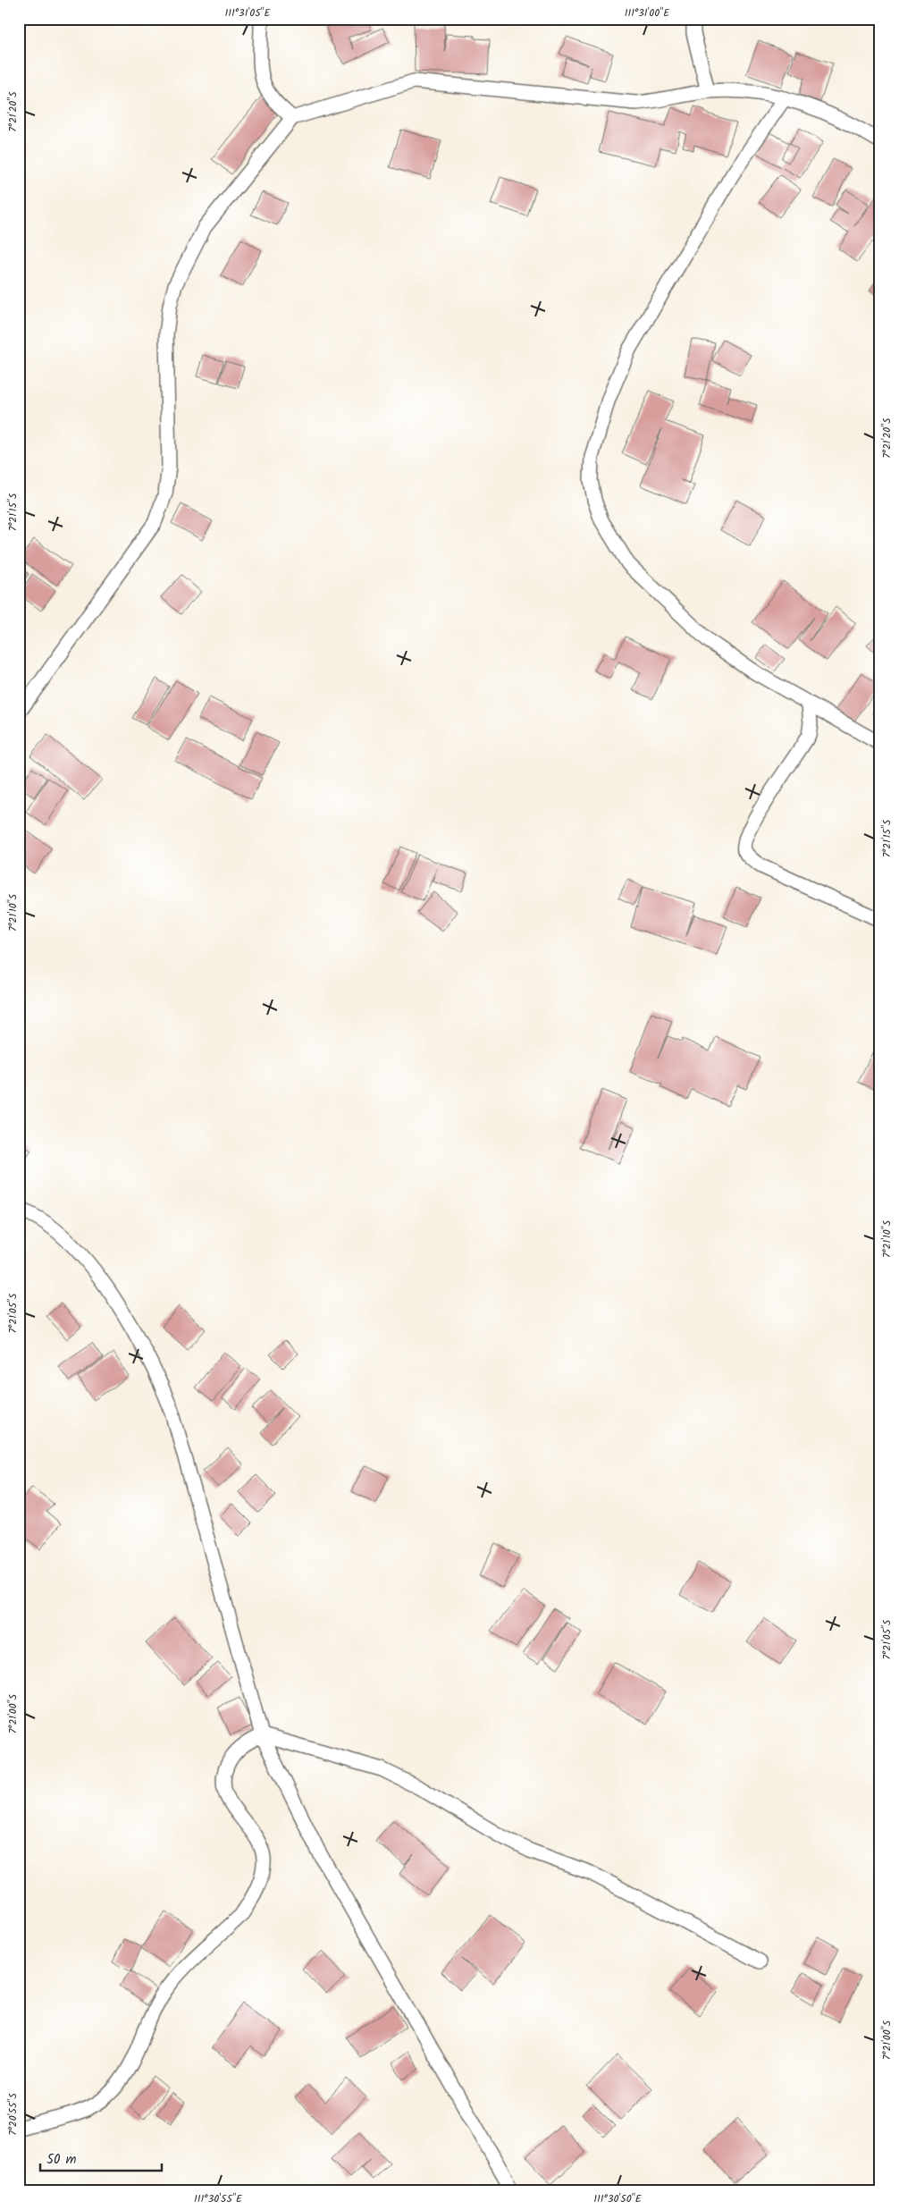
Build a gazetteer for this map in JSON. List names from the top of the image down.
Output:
{
  "scale_bar": "50 m",
  "coordinates": [
    "111°31'05\"E",
    "111°31'00\"E",
    "7°21'20\"S",
    "7°21'15\"S",
    "7°21'10\"S",
    "7°21'05\"S",
    "7°21'00\"S",
    "7°20'55\"S",
    "111°30'55\"E",
    "111°30'50\"E"
  ]
}
